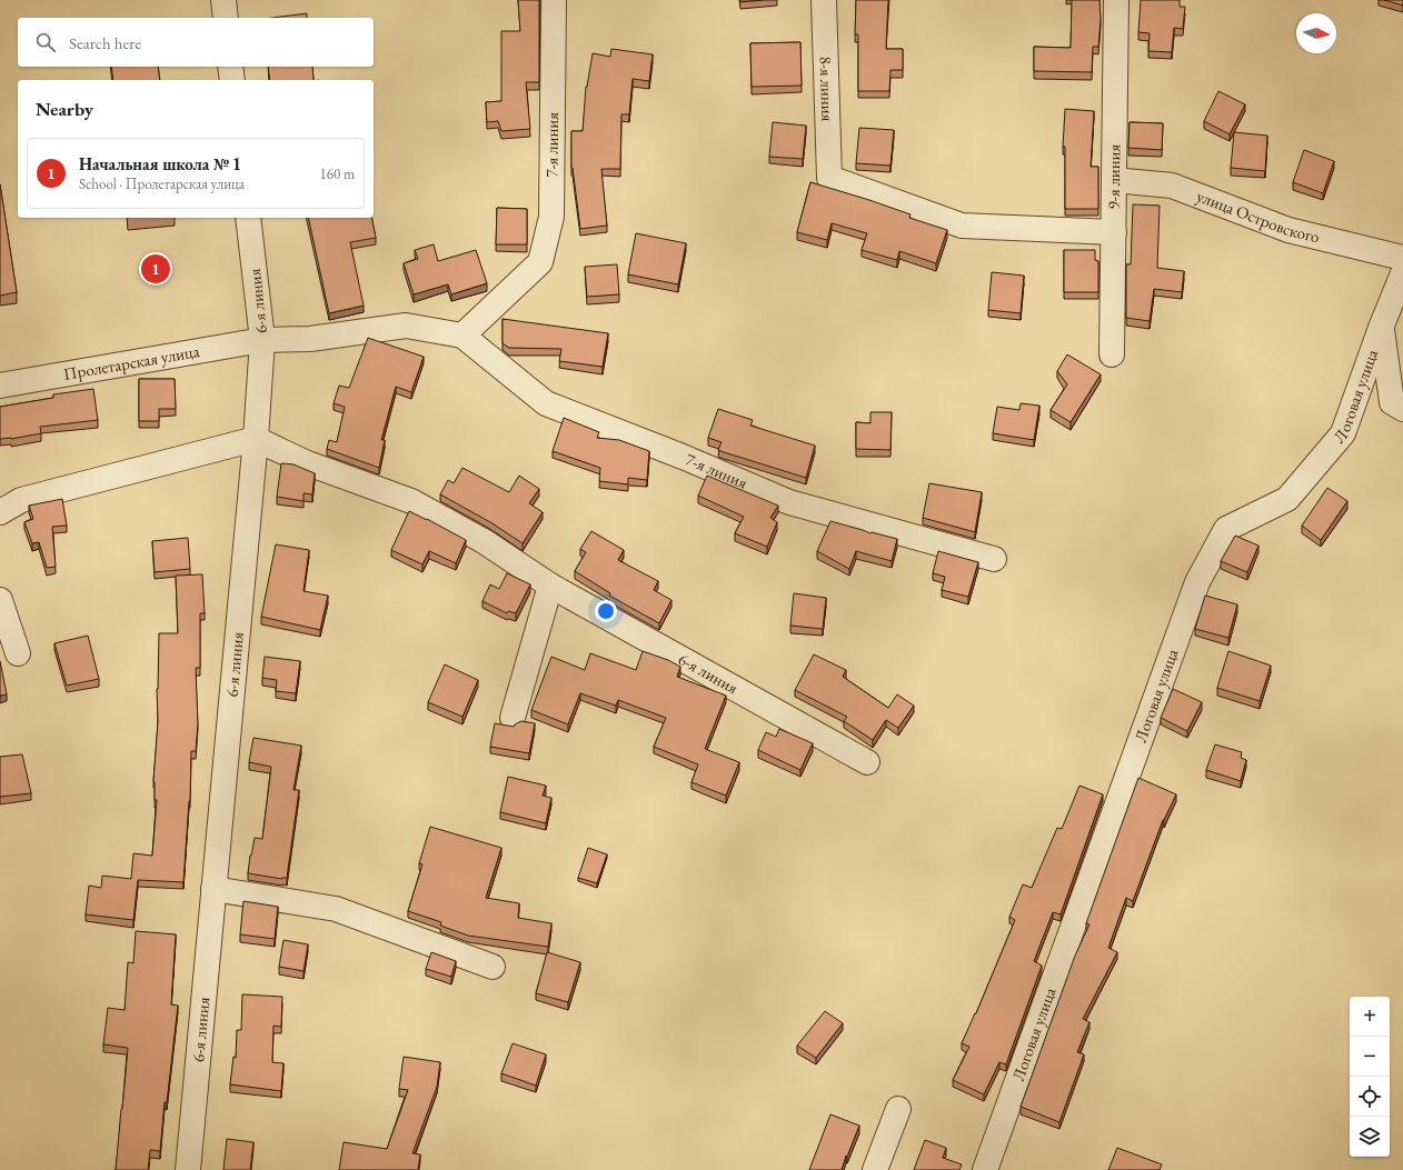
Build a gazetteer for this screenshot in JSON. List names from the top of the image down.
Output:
{
  "streets": {
    "street": [
      "8-я линия",
      "7-я линия",
      "9-я линия",
      "улица Островского",
      "6-я линия",
      "Пролетарская улица",
      "Логовая улица"
    ]
  },
  "crossings": [
    ["8-я линия", "9-я линия"],
    ["7-я линия", "6-я линия"],
    ["7-я линия", "Пролетарская улица"],
    ["9-я линия", "улица Островского"],
    ["6-я линия", "Пролетарская улица"]
  ],
  "north": "right",
  "page": {
    "search": "Search here",
    "heading": "Nearby",
    "list": [
      {
        "mark": "1",
        "name": "Начальная школа № 1",
        "note": "School · Пролетарская улица",
        "value": "160 m"
      }
    ],
    "pins": "1",
    "map_buttons": ["+", "−"]
  }
}
